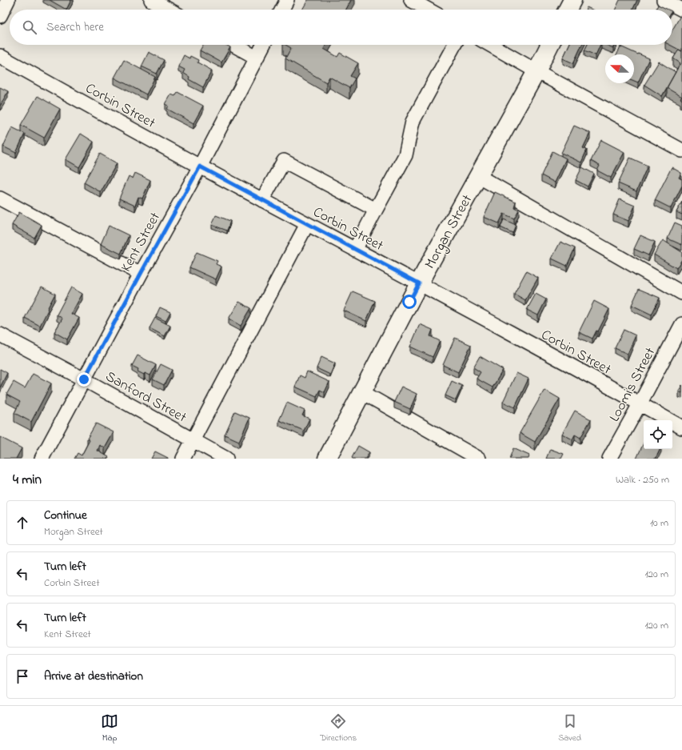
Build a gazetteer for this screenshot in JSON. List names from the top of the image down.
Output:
{
  "streets": {
    "main road": ["Morgan Street"],
    "street": [
      "Corbin Street",
      "Kent Street",
      "Loomis Street",
      "Sanford Street"
    ]
  },
  "crossings": [
    ["Corbin Street", "Morgan Street"],
    ["Corbin Street", "Kent Street"],
    ["Corbin Street", "Loomis Street"],
    ["Kent Street", "Sanford Street"]
  ],
  "north": "left",
  "page": {
    "search": "Search here",
    "heading": ["4 min", "Walk · 250 m"],
    "list": [
      ["Continue", "Morgan Street", "10 m"],
      ["Turn left", "Corbin Street", "120 m"],
      ["Turn left", "Kent Street", "120 m"],
      "Arrive at destination"
    ],
    "nav": ["Map", "Directions", "Saved"]
  }
}
